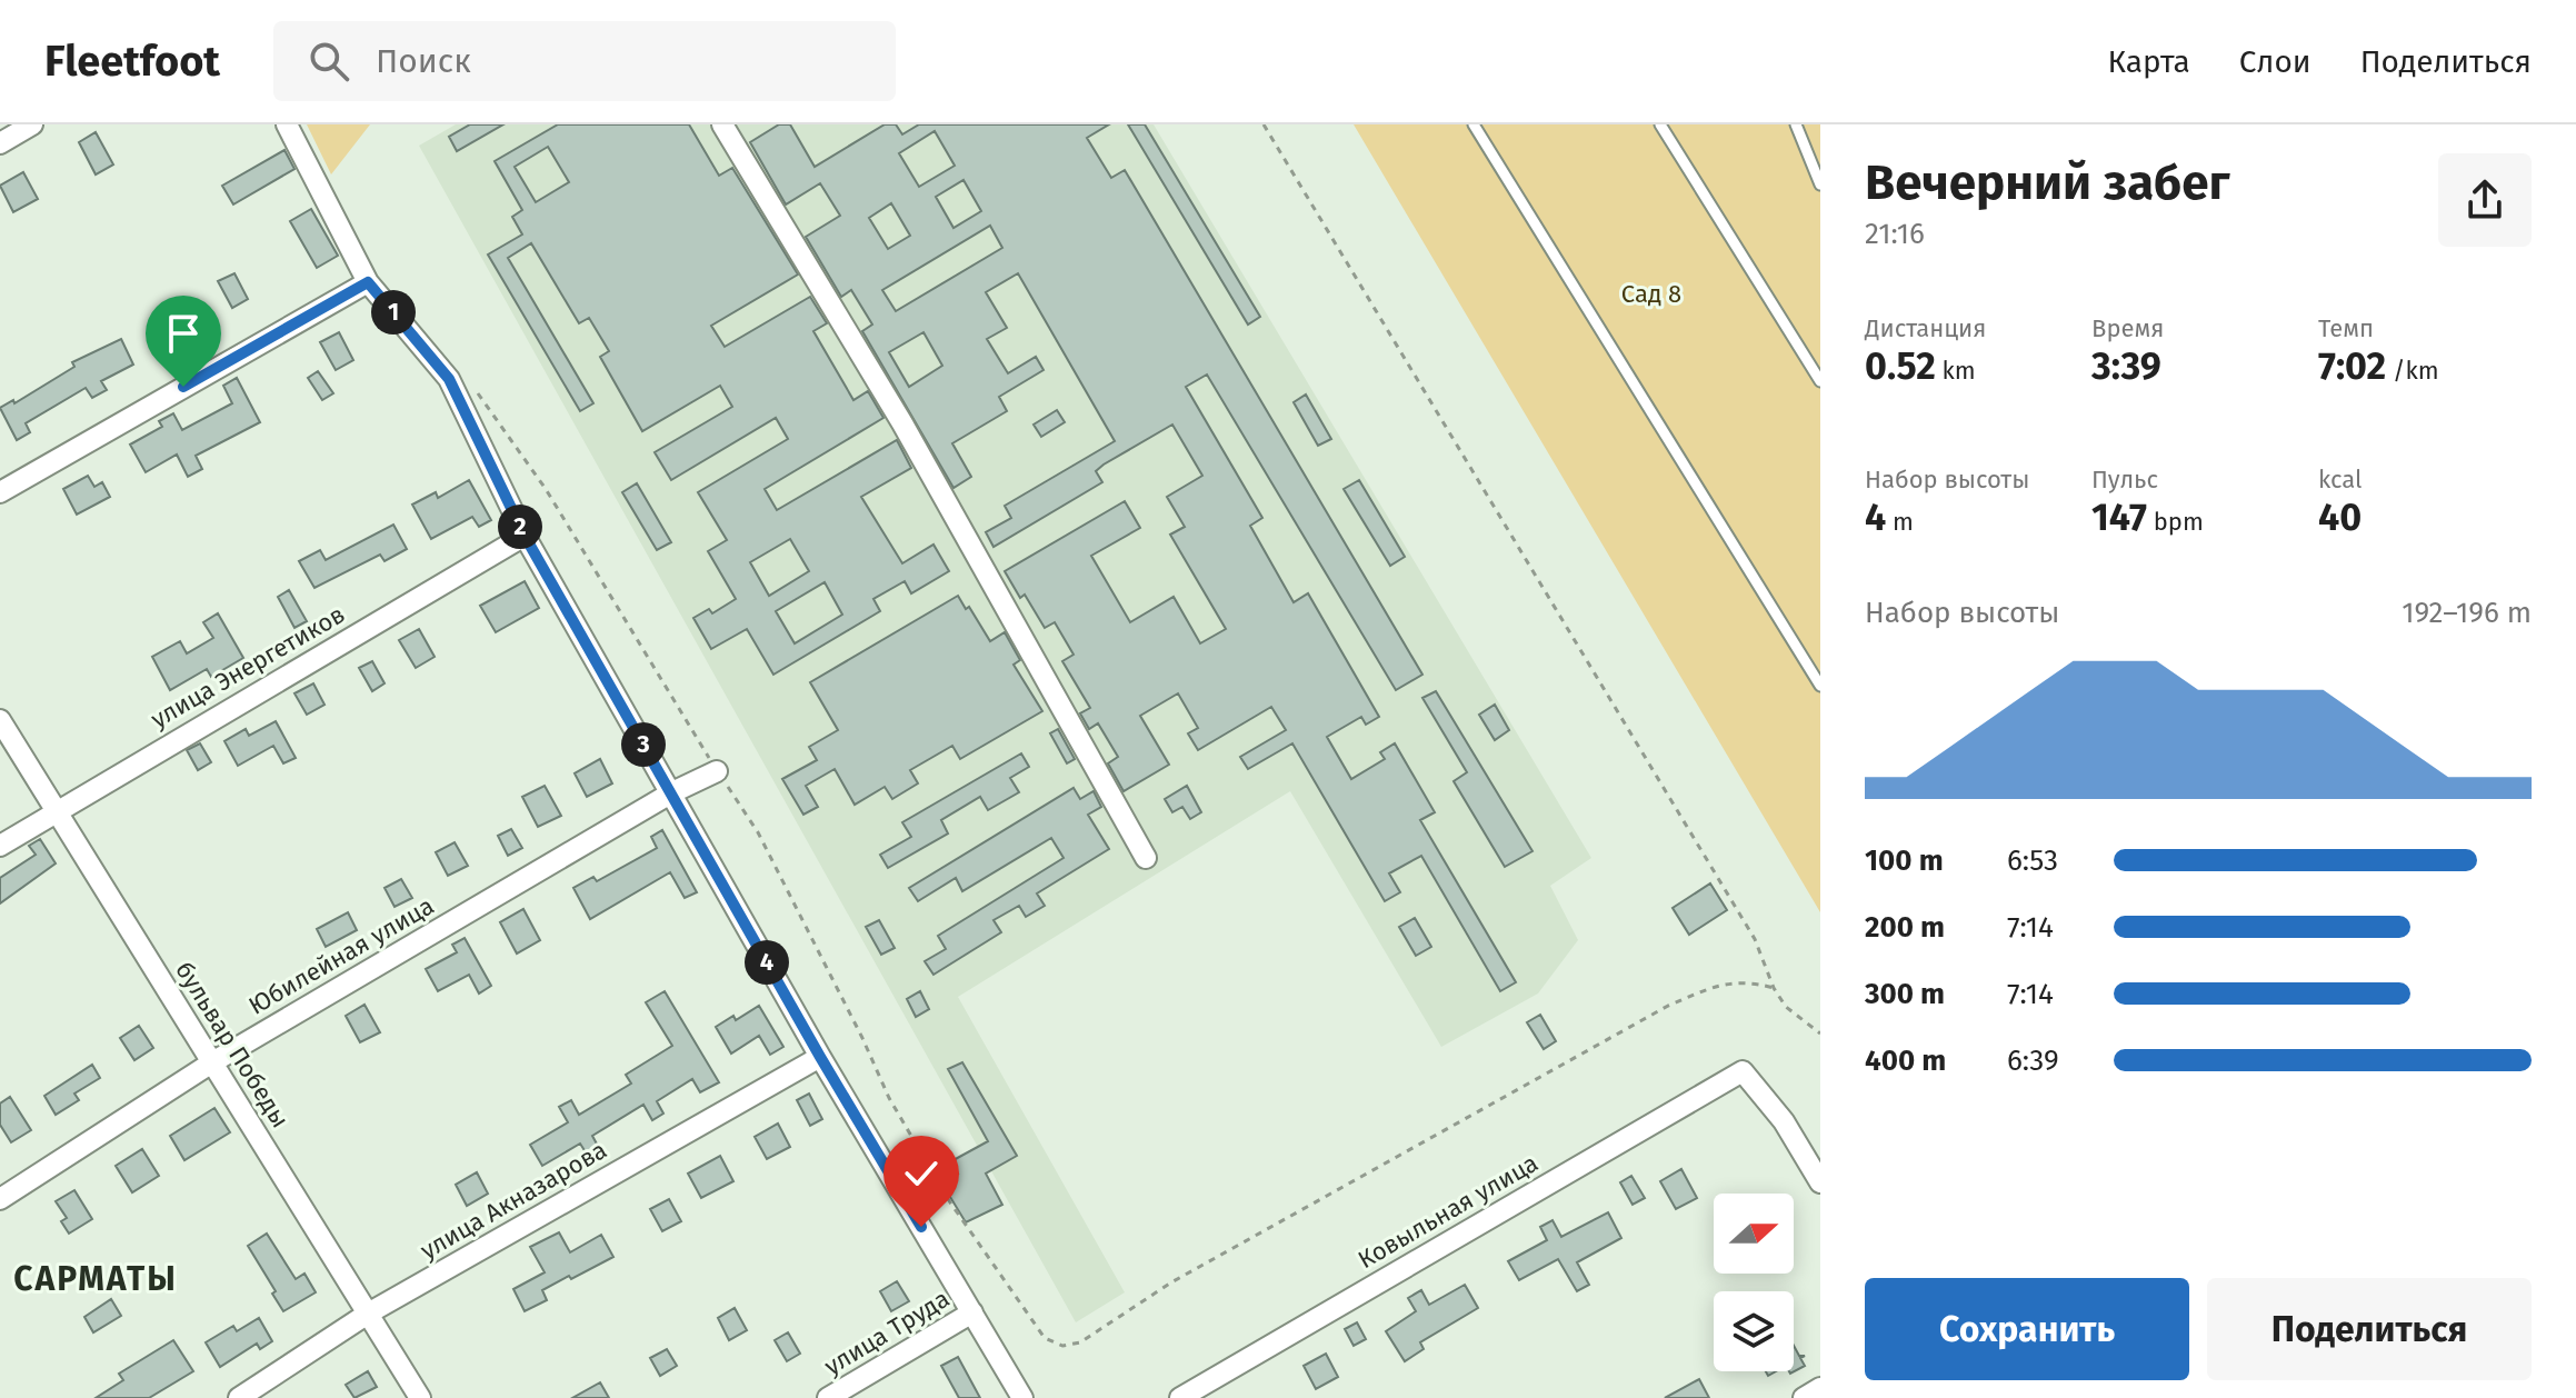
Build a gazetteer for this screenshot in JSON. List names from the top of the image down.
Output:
{
  "streets": {
    "street": [
      "улица Энергетиков",
      "Юбилейная улица",
      "бульвар Победы",
      "улица Акназарова",
      "Ковыльная улица",
      "улица Труда"
    ]
  },
  "crossings": [
    ["улица Энергетиков", "бульвар Победы"],
    ["Юбилейная улица", "бульвар Победы"],
    ["бульвар Победы", "улица Акназарова"]
  ],
  "districts": ["САРМАТЫ"],
  "parks": ["Сад 8"],
  "north": "right",
  "page": {
    "header": "Fleetfoot",
    "search": "Поиск",
    "nav": ["Карта", "Слои", "Поделиться"],
    "heading": ["Вечерний забег", "21:16"],
    "stats": [
      ["Дистанция", "0.52 km"],
      ["Время", "3:39"],
      ["Темп", "7:02 /km"],
      ["Набор высоты", "4 m"],
      ["Пульс", "147 bpm"],
      ["kcal", "40"]
    ],
    "pins": [
      "1",
      "2",
      "3",
      "4"
    ],
    "chart": ["Набор высоты", "192–196 m"],
    "list": [
      {
        "name": "100 m",
        "note": "6:53"
      },
      {
        "name": "200 m",
        "note": "7:14"
      },
      {
        "name": "300 m",
        "note": "7:14"
      },
      {
        "name": "400 m",
        "note": "6:39"
      }
    ],
    "buttons": ["Сохранить", "Поделиться"]
  }
}
